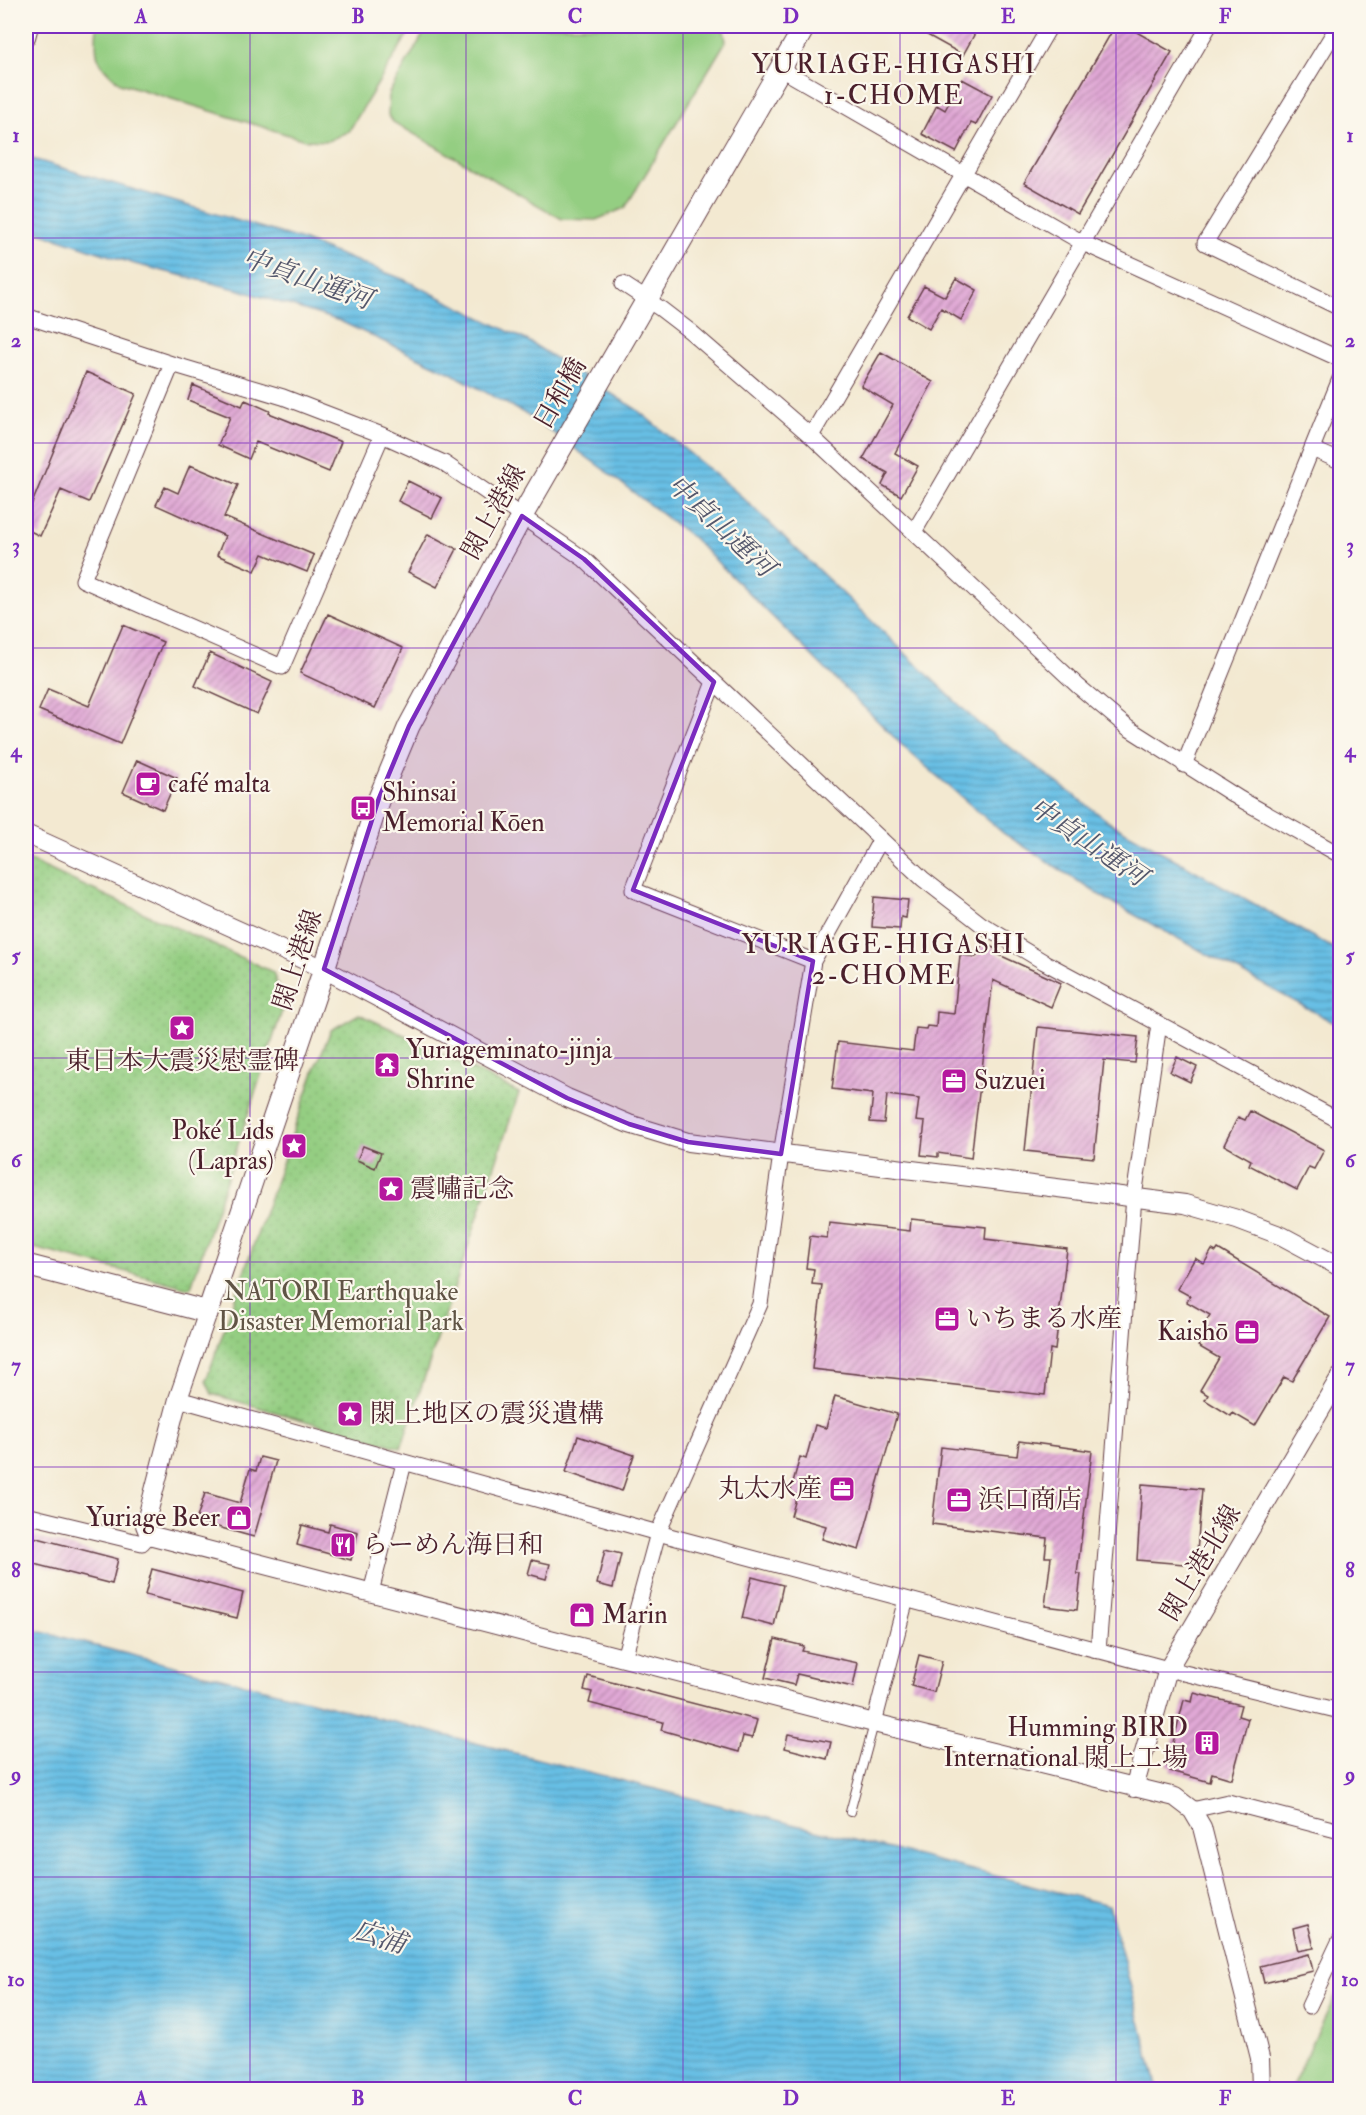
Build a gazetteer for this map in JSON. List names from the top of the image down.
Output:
{
  "streets": {
    "main road": ["日和橋", "閖上港線"],
    "street": ["閖上港北線"]
  },
  "crossings": [
    ["日和橋", "閖上港線"]
  ],
  "districts": ["YURIAGE-HIGASHI 1-CHOME", "YURIAGE-HIGASHI 2-CHOME"],
  "water": ["中貞山運河", "広浦"],
  "parks": ["NATORI Earthquake Disaster Memorial Park"],
  "places": {
    "cafe": ["café malta"],
    "bus stop": ["Shinsai Memorial Kōen"],
    "place": [
      "東日本大震災慰霊碑",
      "Poké Lids (Lapras)",
      "震嘯記念",
      "閖上地区の震災遺構"
    ],
    "temple": ["Yuriageminato-jinja Shrine"],
    "office": [
      "Suzuei",
      "いちまる水産",
      "Kaishō",
      "丸太水産",
      "浜口商店"
    ],
    "shop": ["Yuriage Beer", "Marin"],
    "restaurant": ["らーめん海日和"],
    "building": ["Humming BIRD International 閖上工場"]
  },
  "grid": {
    "columns": [
      "A",
      "B",
      "C",
      "D",
      "E",
      "F"
    ],
    "rows": [
      "1",
      "2",
      "3",
      "4",
      "5",
      "6",
      "7",
      "8",
      "9",
      "10"
    ]
  }
}
